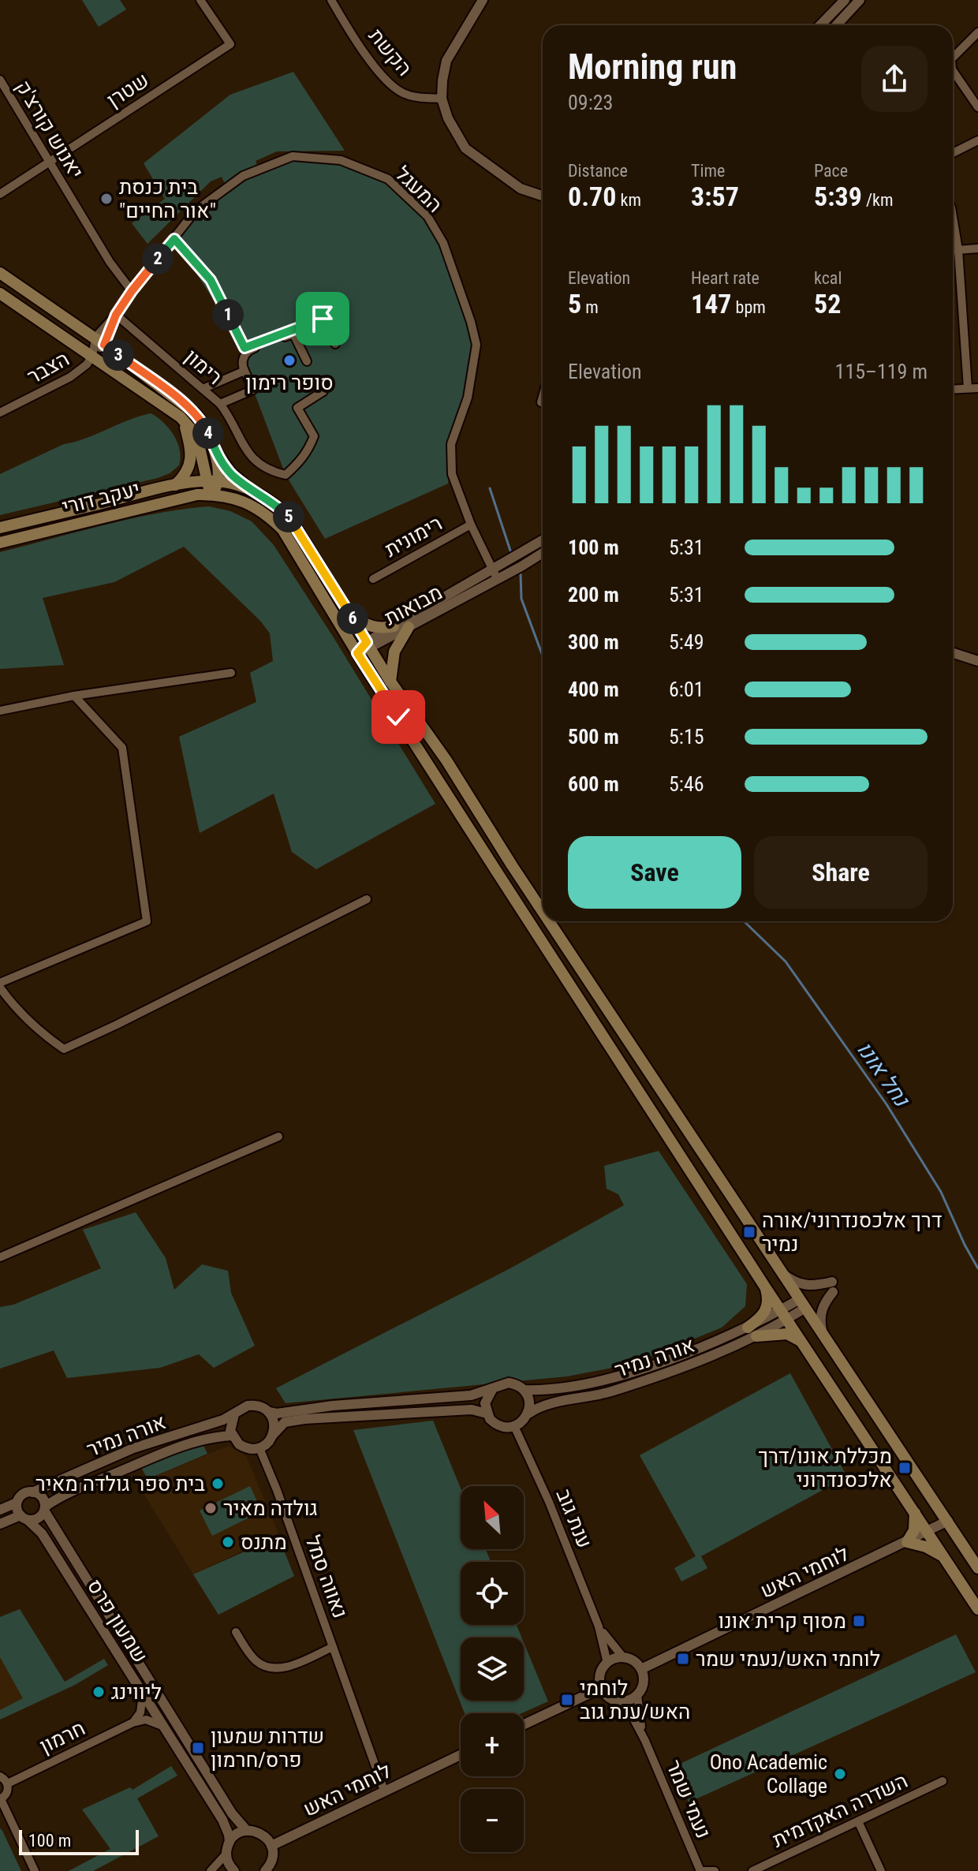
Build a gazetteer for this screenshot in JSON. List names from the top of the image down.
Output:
{
  "streets": {
    "main road": ["יעקב דורי"],
    "street": [
      "הקשת",
      "שטרן",
      "יאנוש קורצ'ק",
      "המעגל",
      "רימון",
      "הצבר",
      "רימונית",
      "מבואות",
      "אורה נמיר",
      "ענת גוב",
      "לוחמי האש",
      "נאווה סמל",
      "שמעון פרס",
      "חרמון",
      "נעמי שמר",
      "השדרה האקדמית"
    ]
  },
  "crossings": [
    ["שטרן", "יאנוש קורצ'ק"],
    ["יאנוש קורצ'ק", "המעגל"],
    ["המעגל", "רימון"],
    ["המעגל", "הצבר"],
    ["המעגל", "רימונית"],
    ["המעגל", "מבואות"],
    ["יעקב דורי", "מבואות"],
    ["יעקב דורי", "אורה נמיר"],
    ["יעקב דורי", "לוחמי האש"],
    ["אורה נמיר", "ענת גוב"],
    ["אורה נמיר", "נאווה סמל"],
    ["אורה נמיר", "שמעון פרס"],
    ["ענת גוב", "לוחמי האש"],
    ["ענת גוב", "נעמי שמר"],
    ["לוחמי האש", "נאווה סמל"],
    ["לוחמי האש", "נעמי שמר"]
  ],
  "water": ["נחל אונו"],
  "places": {
    "other": [
      "בית כנסת \"אור החיים\"",
      "סופר רימון",
      "בית ספר גולדה מאיר",
      "גולדה מאיר",
      "מתנס",
      "ליווינג",
      "Ono Academic Collage"
    ],
    "transit": [
      "דרך אלכסנדרוני/אורה נמיר",
      "מכללת אונו/דרך אלכסנדרוני",
      "מסוף קרית אונו",
      "לוחמי האש/נעמי שמר",
      "לוחמי האש/ענת גוב",
      "שדרות שמעון פרס/חרמון"
    ]
  },
  "scale_bar": "100 m",
  "north": "top left",
  "page": {
    "heading": ["Morning run", "09:23"],
    "stats": [
      ["Distance", "0.70 km"],
      ["Time", "3:57"],
      ["Pace", "5:39 /km"],
      ["Elevation", "5 m"],
      ["Heart rate", "147 bpm"],
      ["kcal", "52"]
    ],
    "pins": [
      "2",
      "1",
      "3",
      "4",
      "5",
      "6"
    ],
    "chart": ["Elevation", "115–119 m"],
    "list": [
      {
        "name": "100 m",
        "note": "5:31"
      },
      {
        "name": "200 m",
        "note": "5:31"
      },
      {
        "name": "300 m",
        "note": "5:49"
      },
      {
        "name": "400 m",
        "note": "6:01"
      },
      {
        "name": "500 m",
        "note": "5:15"
      },
      {
        "name": "600 m",
        "note": "5:46"
      }
    ],
    "buttons": ["Save", "Share"],
    "map_buttons": ["+", "−"],
    "scale": "100 m"
  }
}
